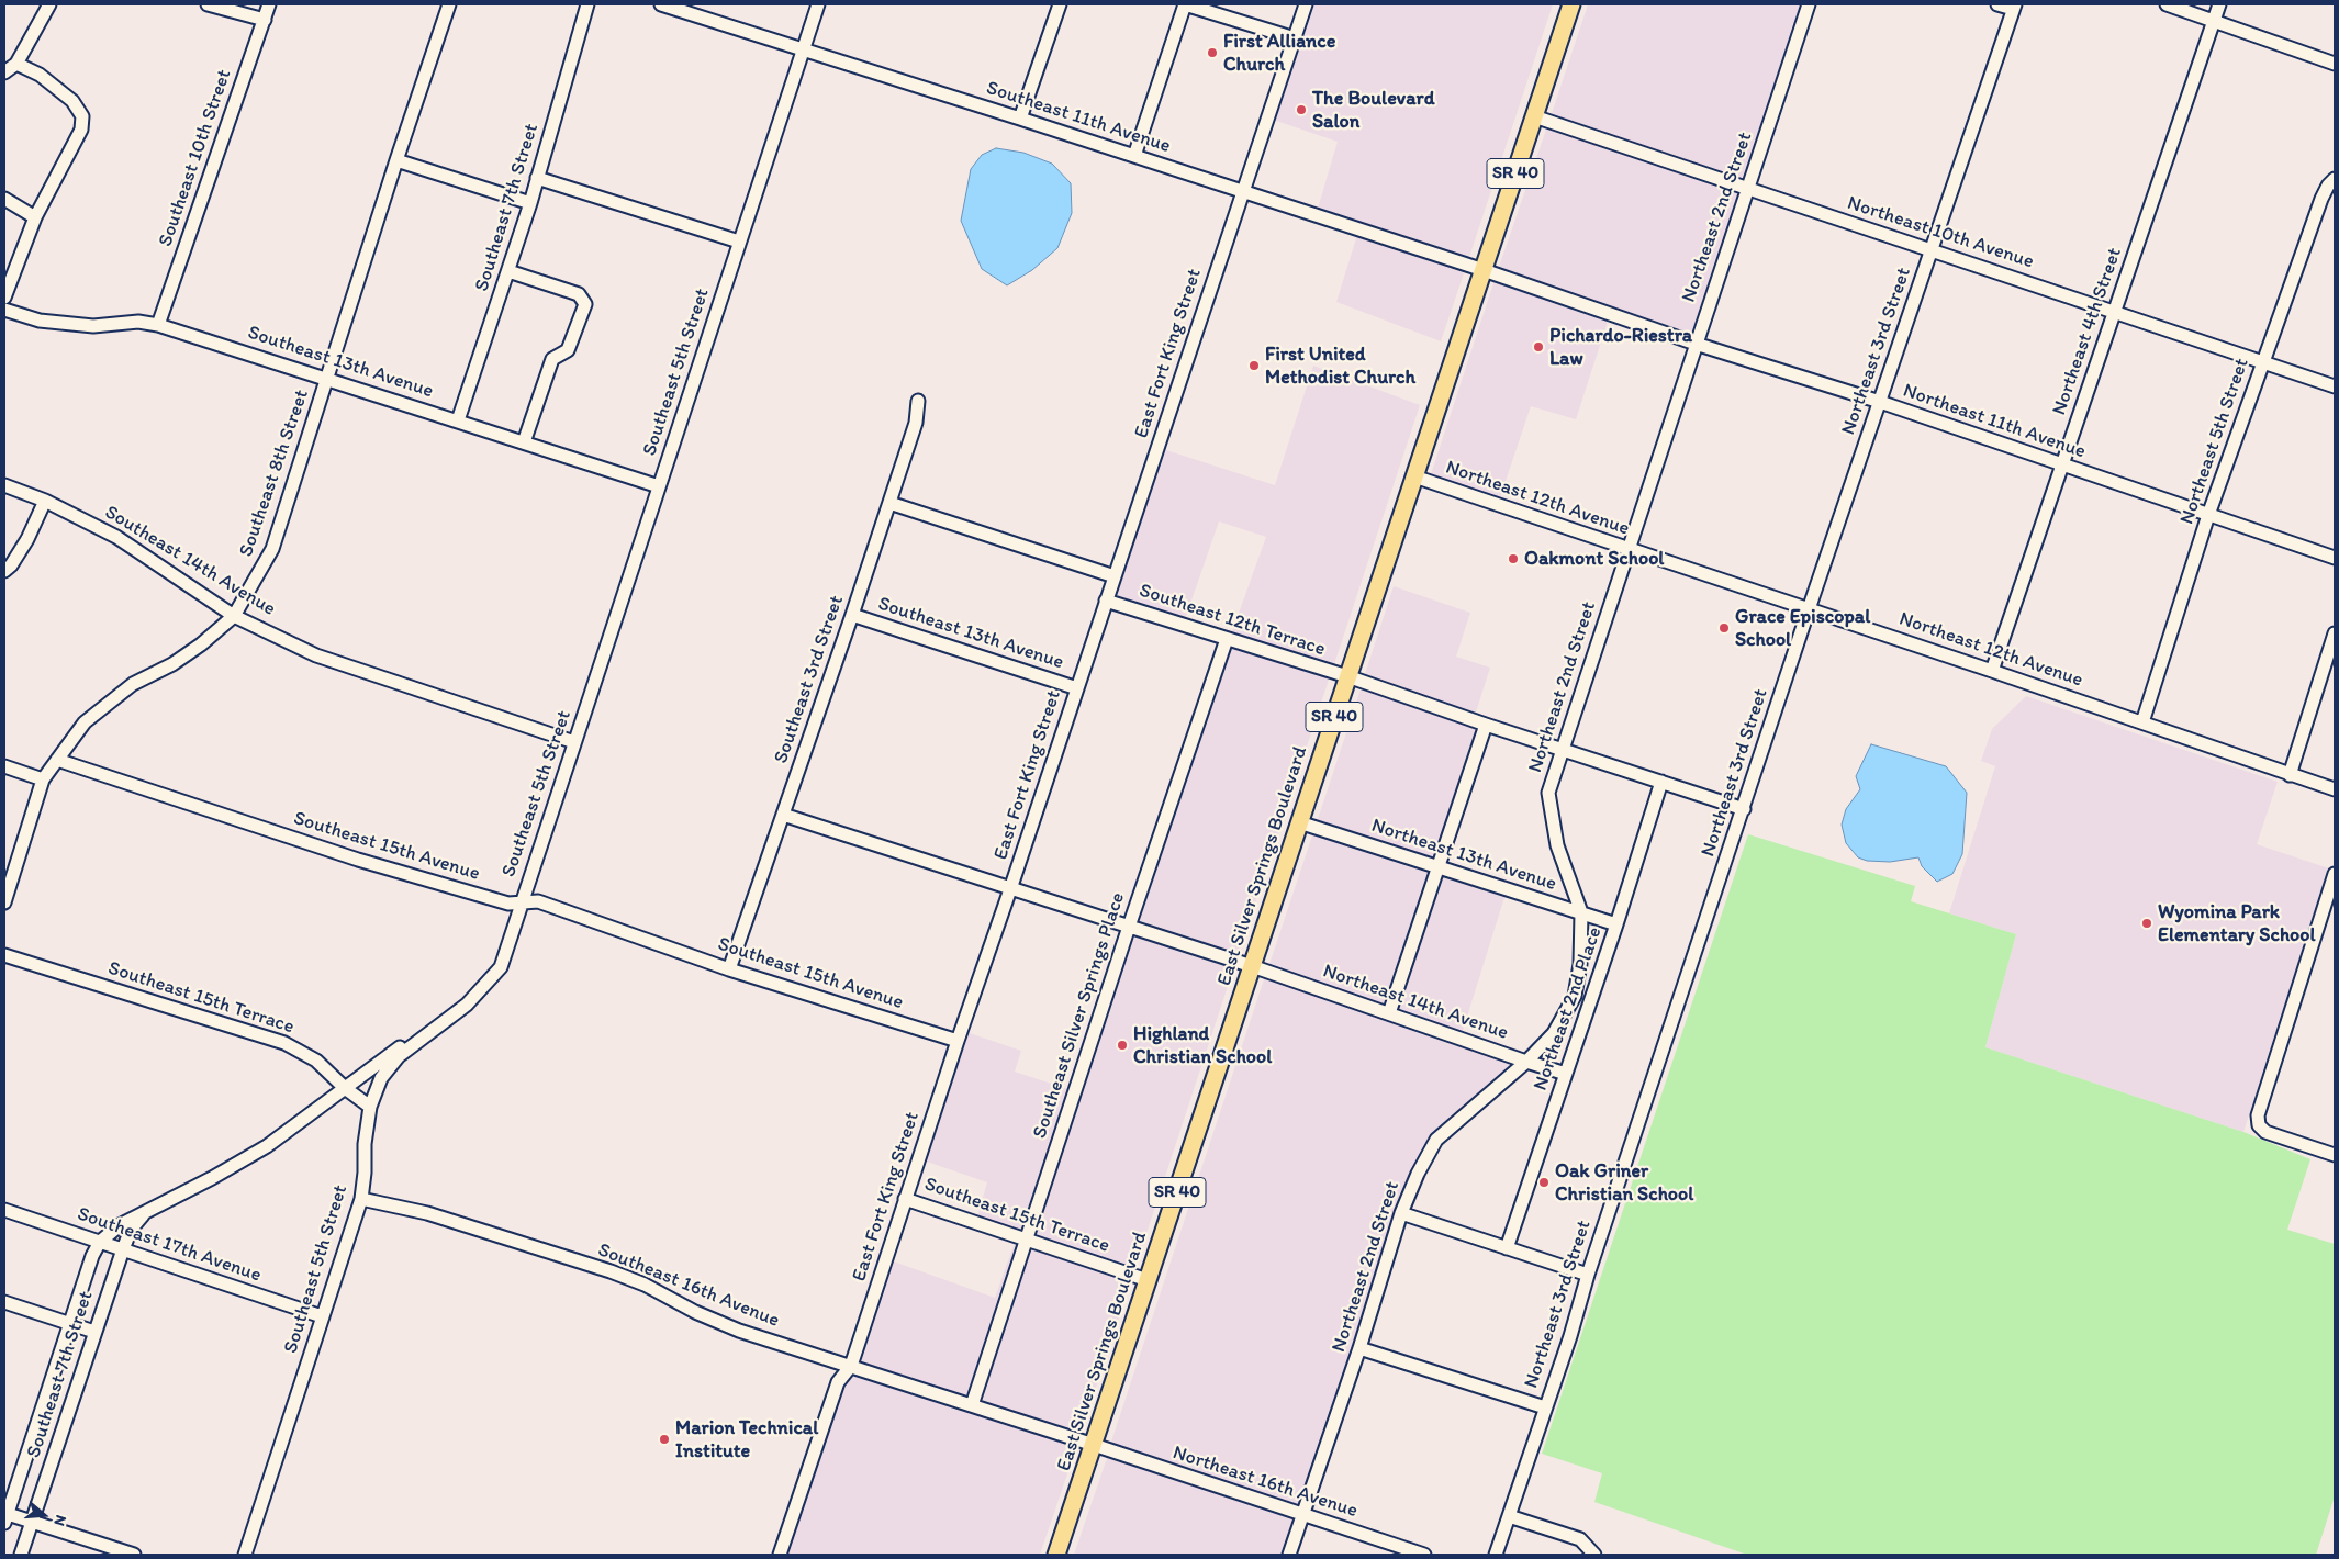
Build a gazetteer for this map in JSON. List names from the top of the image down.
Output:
{
  "streets": {
    "main road": ["SR 40", "East Silver Springs Boulevard"],
    "street": [
      "Southeast 11th Avenue",
      "Southeast 10th Street",
      "Southeast 7th Street",
      "Northeast 2nd Street",
      "Northeast 10th Avenue",
      "Northeast 4th Street",
      "Northeast 3rd Street",
      "East Fort King Street",
      "Southeast 13th Avenue",
      "Southeast 5th Street",
      "Northeast 11th Avenue",
      "Northeast 5th Street",
      "Southeast 8th Street",
      "Northeast 12th Avenue",
      "Southeast 14th Avenue",
      "Southeast 12th Terrace",
      "Southeast 3rd Street",
      "Southeast 15th Avenue",
      "Northeast 13th Avenue",
      "Southeast 15th Terrace",
      "Northeast 14th Avenue",
      "Northeast 2nd Place",
      "Southeast Silver Springs Place",
      "Southeast 17th Avenue",
      "Southeast 16th Avenue",
      "Northeast 16th Avenue"
    ]
  },
  "crossings": [
    ["Southeast 11th Avenue", "East Fort King Street"],
    ["Southeast 11th Avenue", "Southeast 5th Street"],
    ["Southeast 11th Avenue", "Northeast 11th Avenue"],
    ["Southeast 11th Avenue", "East Silver Springs Boulevard"],
    ["Southeast 10th Street", "Southeast 13th Avenue"],
    ["Southeast 7th Street", "Southeast 13th Avenue"],
    ["Southeast 7th Street", "Southeast 5th Street"],
    ["Southeast 7th Street", "Southeast 15th Terrace"],
    ["Southeast 7th Street", "Southeast 17th Avenue"],
    ["Northeast 2nd Street", "Northeast 10th Avenue"],
    ["Northeast 2nd Street", "Northeast 11th Avenue"],
    ["Northeast 2nd Street", "Northeast 12th Avenue"],
    ["Northeast 2nd Street", "Southeast 12th Terrace"],
    ["Northeast 2nd Street", "Northeast 13th Avenue"],
    ["Northeast 2nd Street", "Northeast 14th Avenue"],
    ["Northeast 2nd Street", "Northeast 16th Avenue"],
    ["Northeast 10th Avenue", "Northeast 4th Street"],
    ["Northeast 10th Avenue", "Northeast 3rd Street"],
    ["Northeast 10th Avenue", "Northeast 5th Street"],
    ["Northeast 10th Avenue", "East Silver Springs Boulevard"],
    ["Northeast 4th Street", "Northeast 11th Avenue"],
    ["Northeast 4th Street", "Northeast 12th Avenue"],
    ["Northeast 3rd Street", "Northeast 11th Avenue"],
    ["Northeast 3rd Street", "Northeast 12th Avenue"],
    ["Northeast 3rd Street", "Southeast 12th Terrace"],
    ["East Fort King Street", "Southeast 13th Avenue"],
    ["East Fort King Street", "Southeast 12th Terrace"],
    ["East Fort King Street", "Southeast 15th Avenue"],
    ["East Fort King Street", "Southeast 15th Terrace"],
    ["East Fort King Street", "Southeast 16th Avenue"],
    ["Southeast 13th Avenue", "Southeast 5th Street"],
    ["Southeast 13th Avenue", "Southeast 8th Street"],
    ["Southeast 13th Avenue", "Southeast 3rd Street"],
    ["Southeast 5th Street", "Southeast 14th Avenue"],
    ["Southeast 5th Street", "Southeast 15th Avenue"],
    ["Southeast 5th Street", "Southeast 15th Terrace"],
    ["Southeast 5th Street", "Southeast 17th Avenue"],
    ["Southeast 5th Street", "Southeast 16th Avenue"],
    ["Northeast 11th Avenue", "Northeast 5th Street"],
    ["Northeast 11th Avenue", "East Silver Springs Boulevard"],
    ["Northeast 5th Street", "Northeast 12th Avenue"],
    ["Southeast 8th Street", "Southeast 14th Avenue"],
    ["Southeast 8th Street", "Southeast 15th Avenue"],
    ["Northeast 12th Avenue", "East Silver Springs Boulevard"],
    ["Southeast 12th Terrace", "Southeast 3rd Street"],
    ["Southeast 12th Terrace", "East Silver Springs Boulevard"],
    ["Southeast 12th Terrace", "Northeast 2nd Place"],
    ["Southeast 12th Terrace", "Southeast Silver Springs Place"],
    ["Southeast 3rd Street", "Southeast 15th Avenue"],
    ["Northeast 13th Avenue", "East Silver Springs Boulevard"],
    ["Northeast 13th Avenue", "Northeast 2nd Place"],
    ["East Silver Springs Boulevard", "Southeast 15th Terrace"],
    ["East Silver Springs Boulevard", "Northeast 14th Avenue"],
    ["East Silver Springs Boulevard", "Southeast 16th Avenue"],
    ["East Silver Springs Boulevard", "Northeast 16th Avenue"],
    ["Southeast 15th Terrace", "Southeast Silver Springs Place"],
    ["Northeast 14th Avenue", "Northeast 2nd Place"],
    ["Southeast Silver Springs Place", "Southeast 16th Avenue"],
    ["Southeast 16th Avenue", "Northeast 16th Avenue"]
  ],
  "places": [
    "First Alliance Church",
    "The Boulevard Salon",
    "Pichardo-Riestra Law",
    "First United Methodist Church",
    "Oakmont School",
    "Grace Episcopal School",
    "Wyomina Park Elementary School",
    "Highland Christian School",
    "Oak Griner Christian School",
    "Marion Technical Institute"
  ],
  "north": "right"
}
